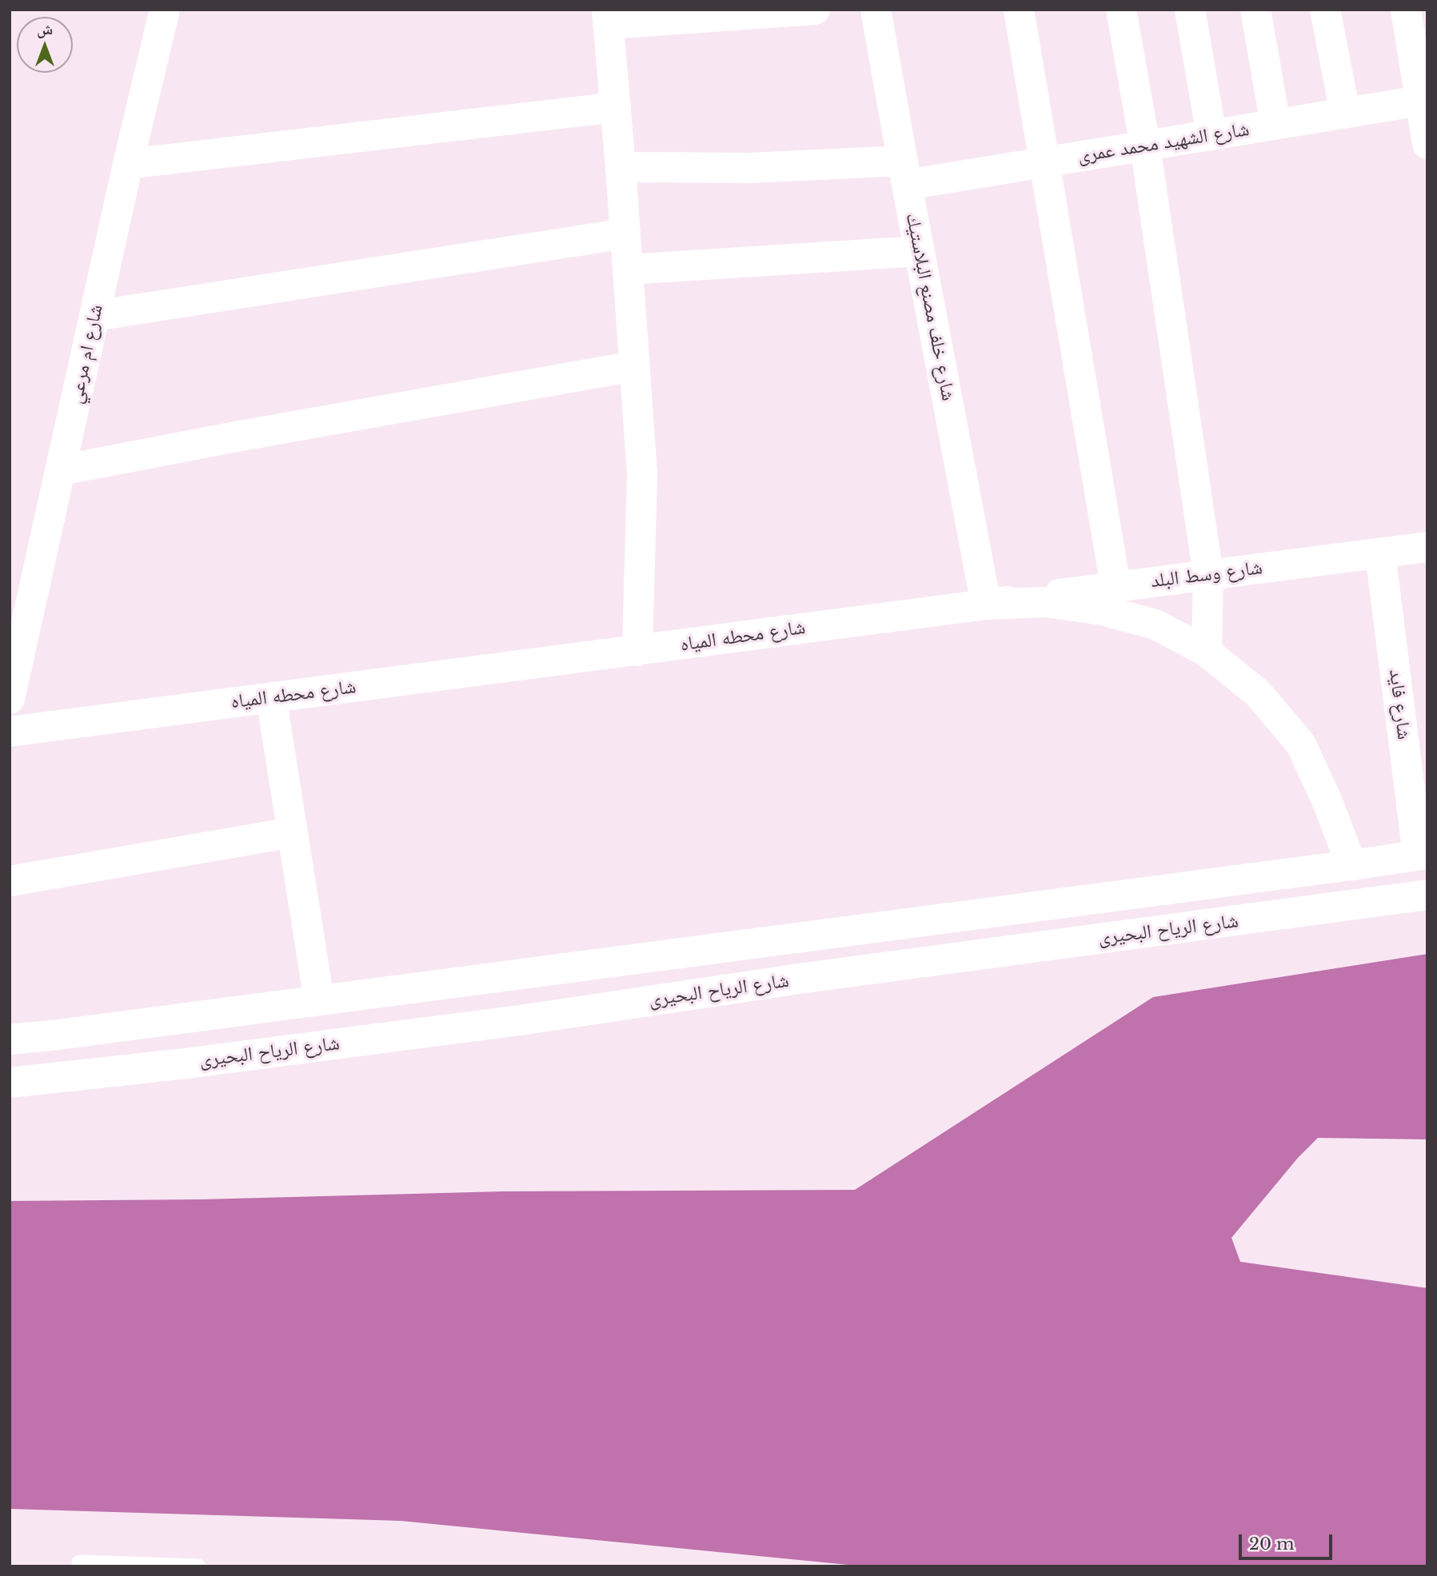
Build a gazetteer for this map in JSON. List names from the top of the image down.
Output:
{
  "streets": {
    "street": [
      "شارع الشهيد محمد عمرى",
      "شارع خلف مصنع البلاستيك",
      "شارع ام مرعي",
      "شارع وسط البلد",
      "شارع محطه المياه",
      "شارع فايد",
      "شارع الرياح البحيرى"
    ]
  },
  "crossings": [
    ["شارع الشهيد محمد عمرى", "شارع خلف مصنع البلاستيك"],
    ["شارع خلف مصنع البلاستيك", "شارع وسط البلد"],
    ["شارع خلف مصنع البلاستيك", "شارع محطه المياه"],
    ["شارع وسط البلد", "شارع محطه المياه"],
    ["شارع وسط البلد", "شارع فايد"],
    ["شارع محطه المياه", "شارع الرياح البحيرى"],
    ["شارع فايد", "شارع الرياح البحيرى"]
  ],
  "scale_bar": "20 m",
  "north": "top"
}
